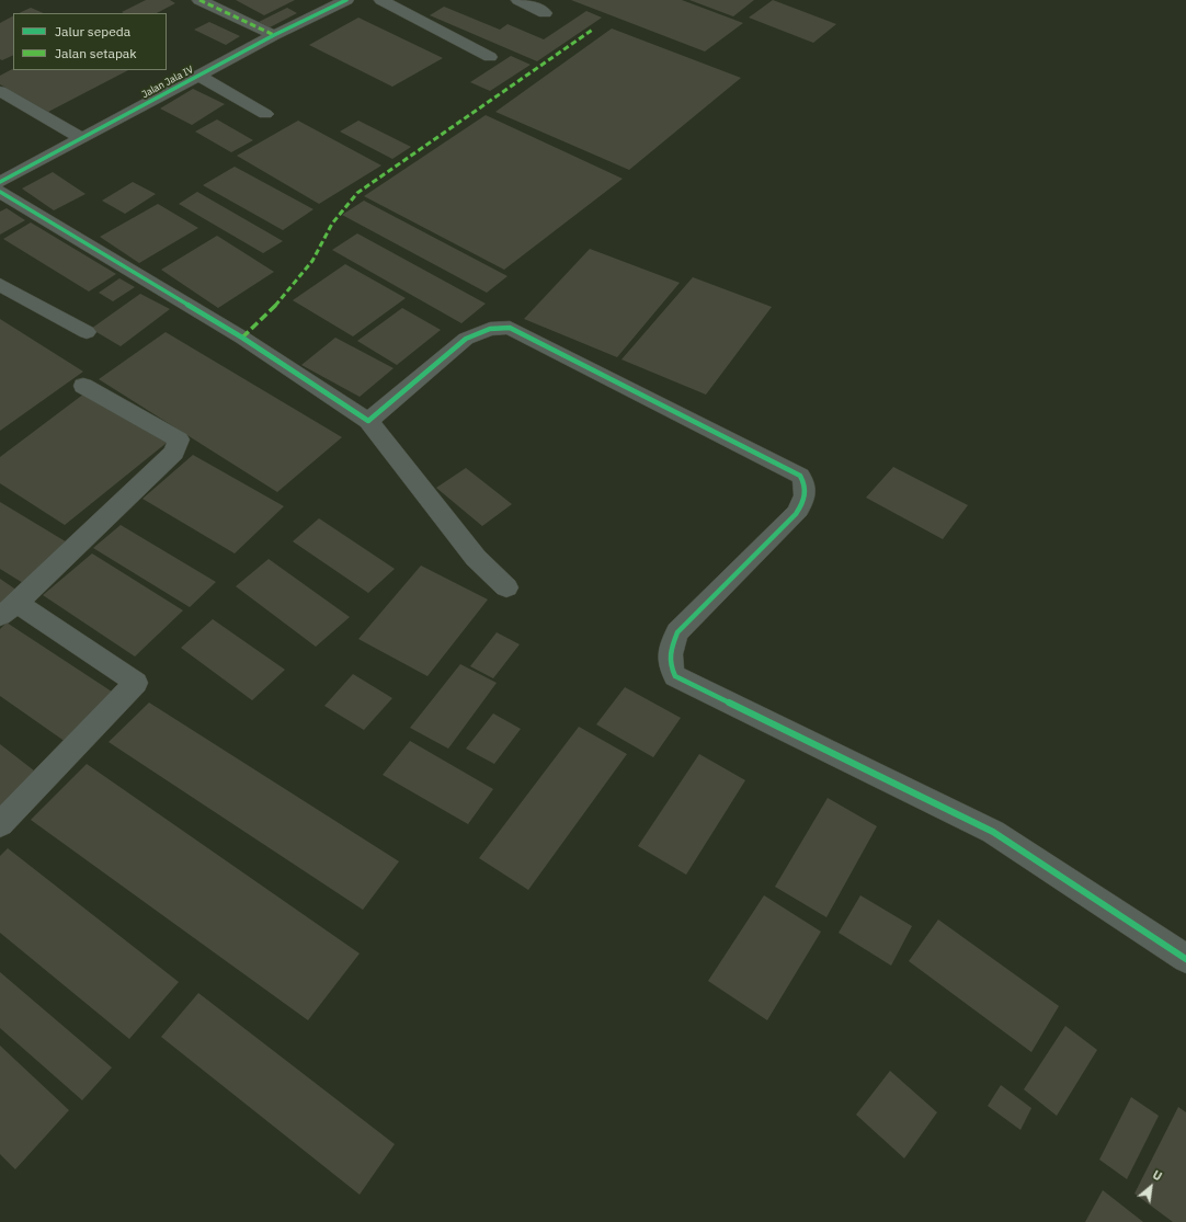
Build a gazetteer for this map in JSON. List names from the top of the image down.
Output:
{
  "streets": {
    "street": ["Jalan Jala IV"]
  },
  "legend": ["Jalur sepeda", "Jalan setapak"],
  "north": "top right"
}
